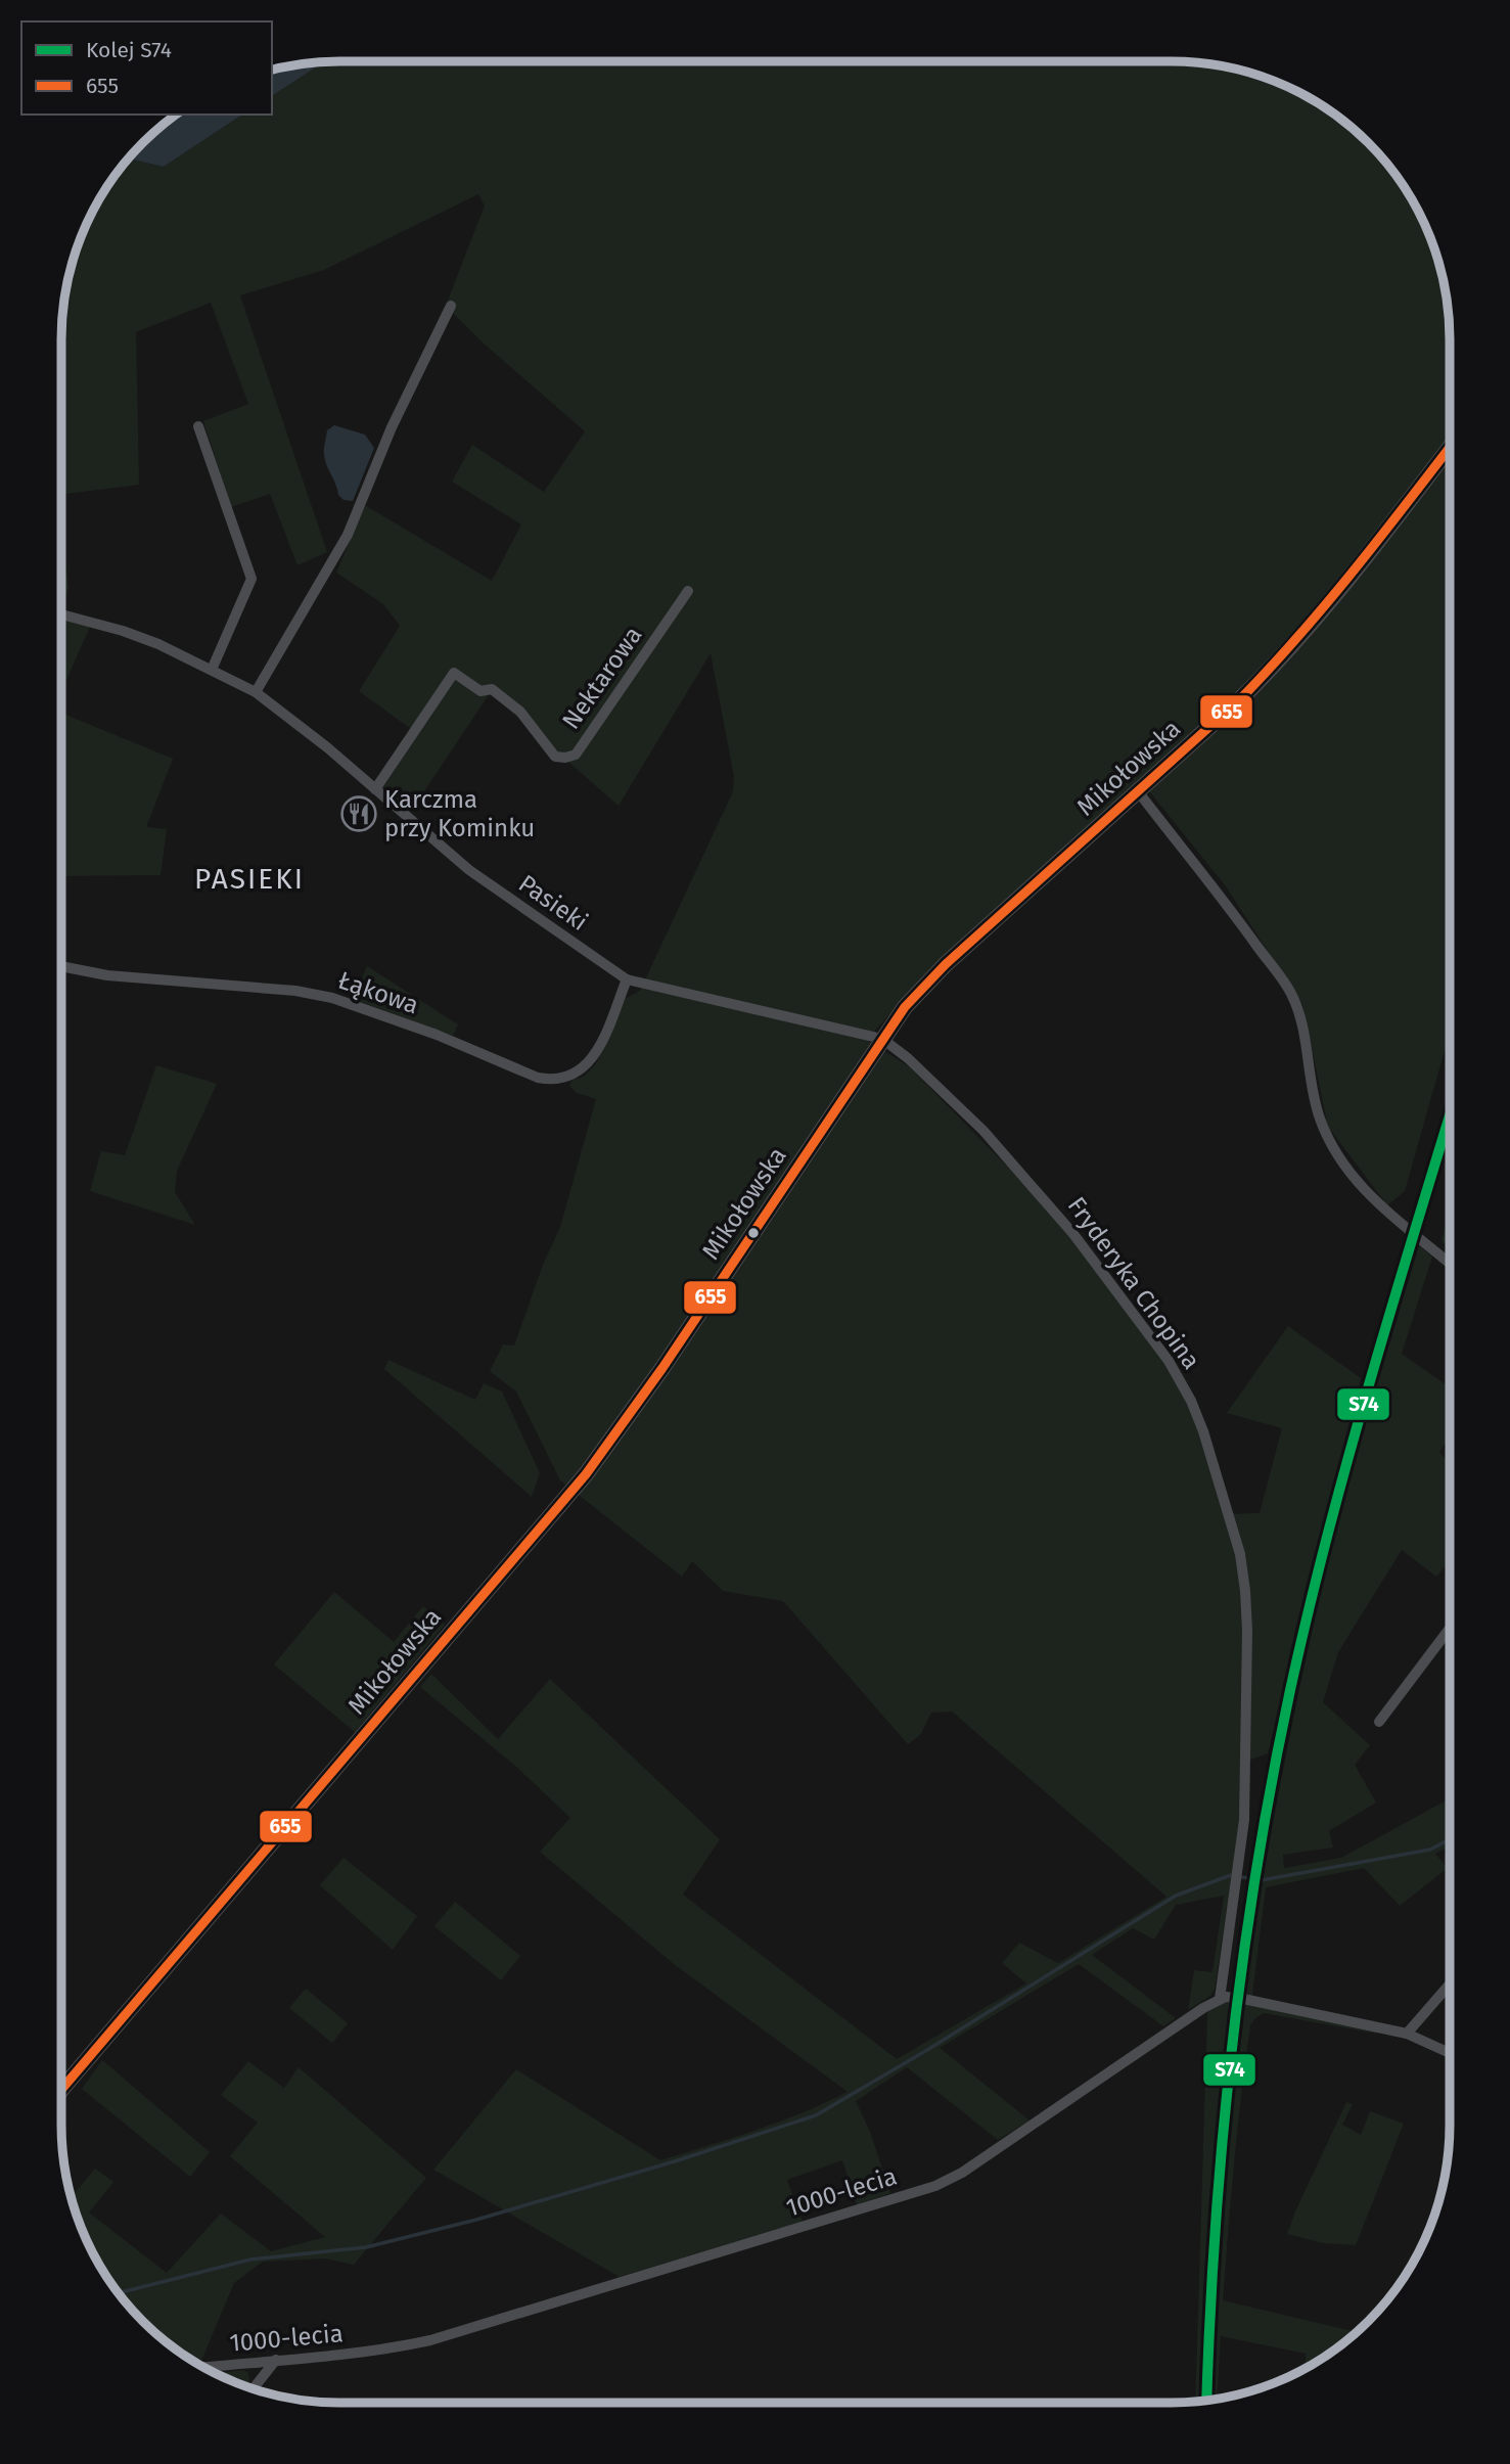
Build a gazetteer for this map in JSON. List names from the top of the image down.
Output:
{
  "streets": {
    "main road": ["Mikołowska"],
    "street": [
      "Nektarowa",
      "Pasieki",
      "Łąkowa",
      "Fryderyka Chopina",
      "1000-lecia"
    ]
  },
  "crossings": [
    ["Nektarowa", "Pasieki"],
    ["Mikołowska", "Pasieki"],
    ["Mikołowska", "Fryderyka Chopina"],
    ["Pasieki", "Łąkowa"],
    ["Pasieki", "Fryderyka Chopina"],
    ["Fryderyka Chopina", "1000-lecia"]
  ],
  "districts": ["PASIEKI"],
  "places": {
    "restaurant": ["Karczma przy Kominku"]
  },
  "lines": ["transit line 655", "rail line S74"],
  "legend": ["Kolej S74", "655"]
}
